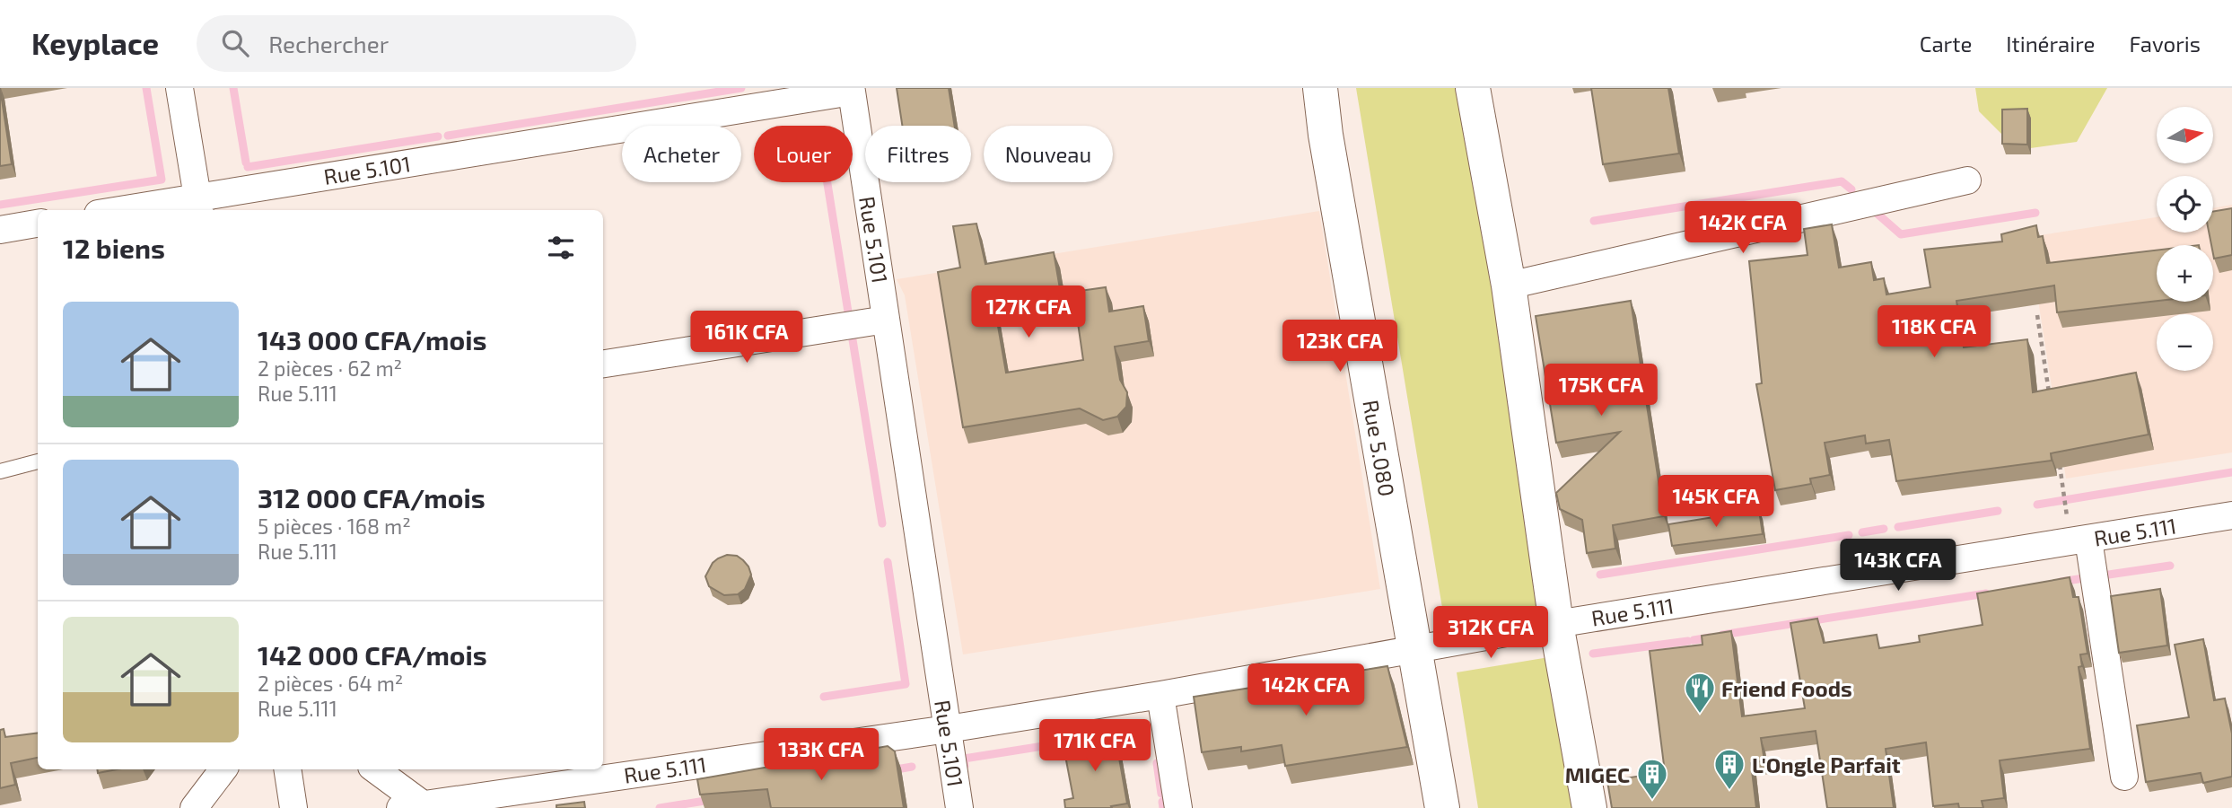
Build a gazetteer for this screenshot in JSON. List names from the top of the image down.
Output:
{
  "streets": {
    "main road": ["Rue 5.080"],
    "street": ["Rue 5.101", "Rue 5.111"]
  },
  "crossings": [
    ["Rue 5.101", "Rue 5.111"],
    ["Rue 5.080", "Rue 5.111"]
  ],
  "places": {
    "restaurant": ["Friend Foods"],
    "building": ["L'Ongle Parfait", "MIGEC"]
  },
  "north": "right",
  "page": {
    "header": "Keyplace",
    "search": "Rechercher",
    "nav": ["Carte", "Itinéraire", "Favoris"],
    "map_buttons": ["+", "−"],
    "chip": [
      "Acheter",
      "Louer",
      "Filtres",
      "Nouveau"
    ],
    "price": [
      "142K CFA",
      "127K CFA",
      "118K CFA",
      "161K CFA",
      "123K CFA",
      "175K CFA",
      "145K CFA",
      "143K CFA",
      "312K CFA",
      "142K CFA",
      "171K CFA",
      "133K CFA"
    ],
    "heading": "12 biens",
    "list": [
      {
        "name": "143 000 CFA/mois",
        "note": "2 pièces · 62 m² · Rue 5.111"
      },
      {
        "name": "312 000 CFA/mois",
        "note": "5 pièces · 168 m² · Rue 5.111"
      },
      {
        "name": "142 000 CFA/mois",
        "note": "2 pièces · 64 m² · Rue 5.111"
      }
    ]
  }
}
